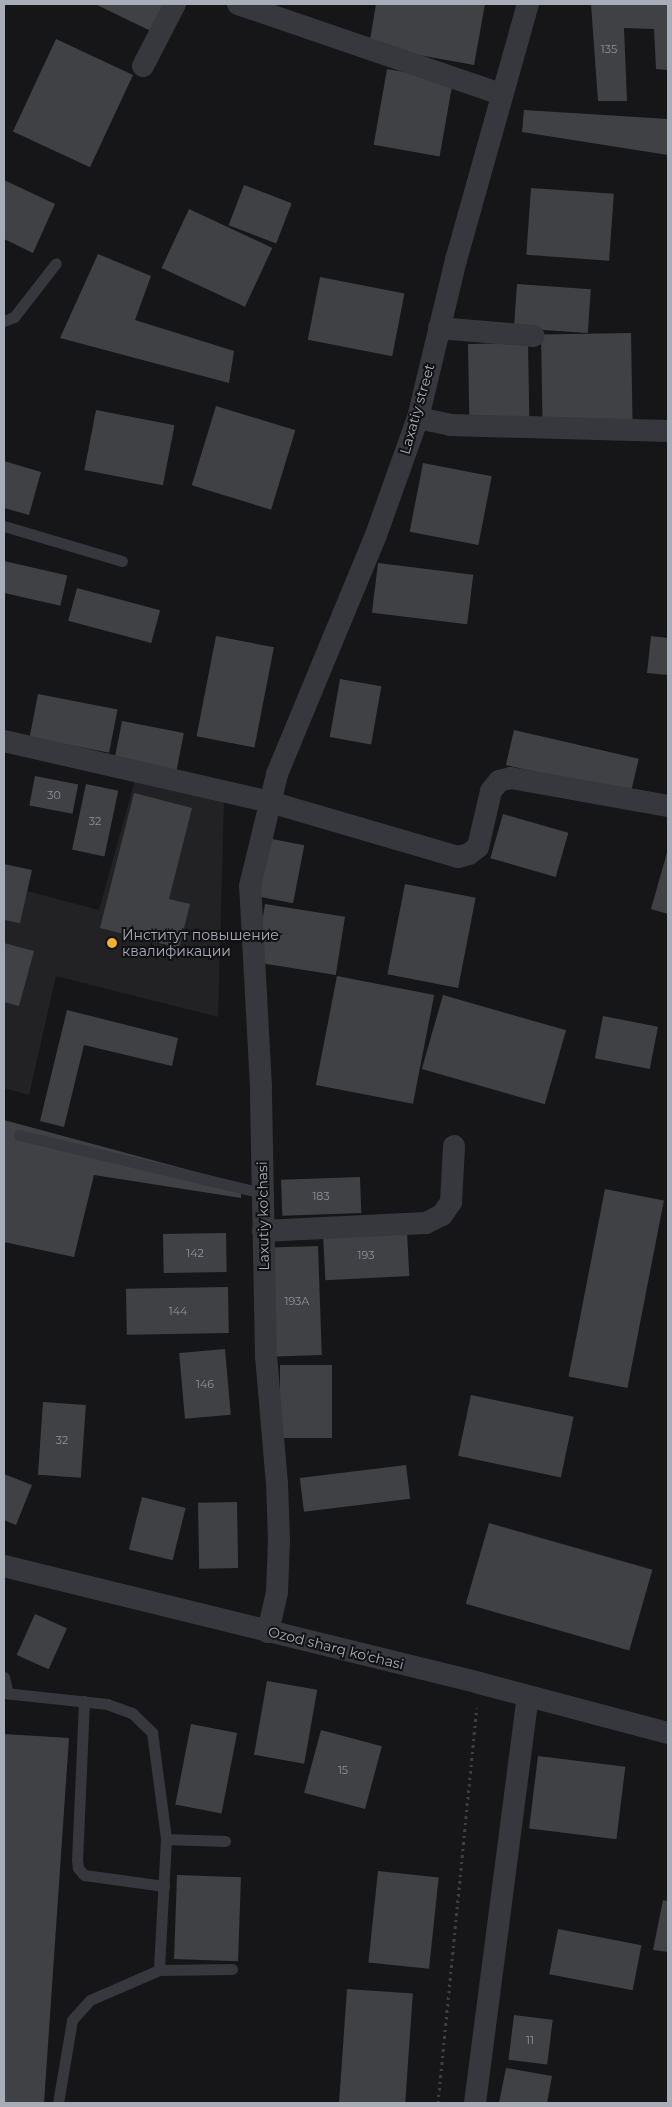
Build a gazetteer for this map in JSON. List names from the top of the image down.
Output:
{
  "streets": {
    "street": ["Laxatiy street", "Laxutiy ko'chasi", "Ozod sharq ko'chasi"]
  },
  "crossings": [
    ["Laxatiy street", "Laxutiy ko'chasi"],
    ["Laxutiy ko'chasi", "Ozod sharq ko'chasi"]
  ],
  "places": ["Институт повышение квалификации"],
  "house_numbers": [
    "135",
    "30",
    "32",
    "183",
    "142",
    "193",
    "193А",
    "144",
    "146",
    "32",
    "15",
    "11"
  ]
}
